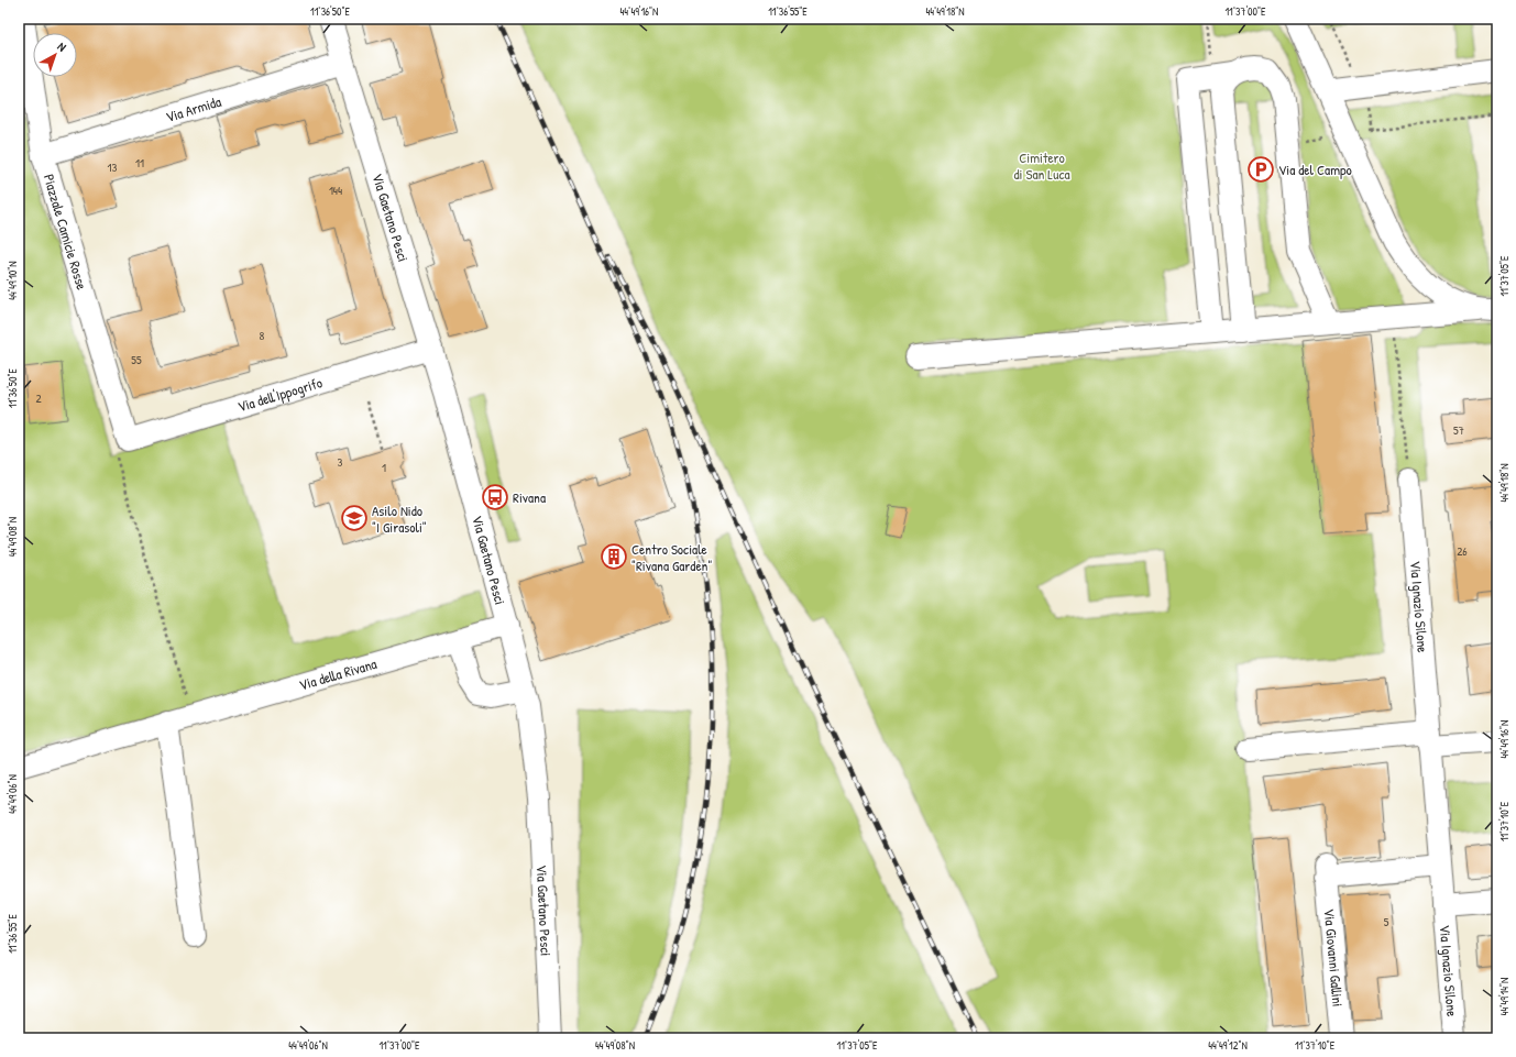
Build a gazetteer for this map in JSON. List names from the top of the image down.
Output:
{
  "streets": {
    "street": [
      "Via Armida",
      "Via Gaetano Pesci",
      "Piazzale Camicie Rosse",
      "Via dell'Ippogrifo",
      "Via Ignazio Silone",
      "Via della Rivana",
      "Via Giovanni Gallini"
    ]
  },
  "crossings": [
    ["Via Armida", "Via Gaetano Pesci"],
    ["Via Armida", "Piazzale Camicie Rosse"],
    ["Via Gaetano Pesci", "Via dell'Ippogrifo"],
    ["Via Gaetano Pesci", "Via della Rivana"],
    ["Piazzale Camicie Rosse", "Via dell'Ippogrifo"],
    ["Via Ignazio Silone", "Via Giovanni Gallini"]
  ],
  "parks": ["Cimitero di San Luca"],
  "places": {
    "parking": ["Via del Campo"],
    "bus stop": ["Rivana"],
    "school or university": ["Asilo Nido \"I Girasoli\""],
    "building": ["Centro Sociale \"Rivana Garden\""]
  },
  "house_numbers": [
    "11",
    "13",
    "144",
    "8",
    "55",
    "2",
    "57",
    "3",
    "1",
    "26",
    "5"
  ],
  "north": "top right",
  "coordinates": [
    "11°36'50\"E",
    "44°49'16\"N",
    "11°36'55\"E",
    "44°49'18\"N",
    "11°37'00\"E",
    "11°37'05\"E",
    "44°49'10\"N",
    "44°49'08\"N",
    "44°49'06\"N",
    "11°37'10\"E",
    "44°49'14\"N",
    "44°49'12\"N"
  ]
}
